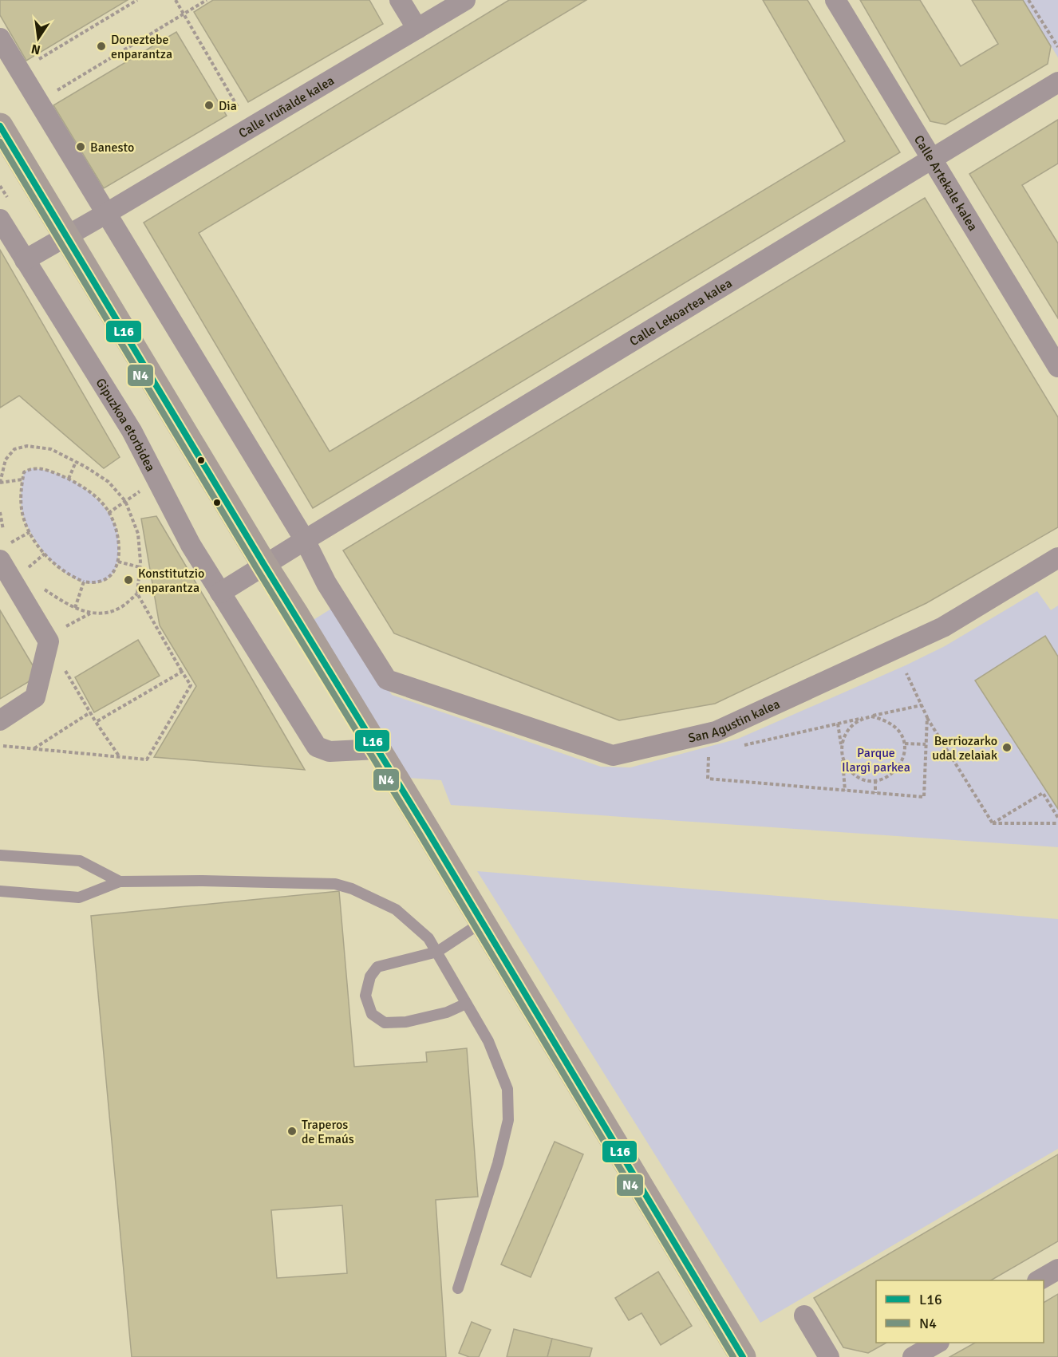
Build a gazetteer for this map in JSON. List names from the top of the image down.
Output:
{
  "streets": {
    "street": [
      "Calle Iruñalde kalea",
      "Calle Artekale kalea",
      "Calle Lekoartea kalea",
      "Gipuzkoa etorbidea",
      "San Agustin kalea"
    ]
  },
  "crossings": [
    ["Calle Artekale kalea", "Calle Lekoartea kalea"],
    ["Calle Lekoartea kalea", "San Agustin kalea"]
  ],
  "parks": ["Parque Ilargi parkea"],
  "places": [
    "Doneztebe enparantza",
    "Dia",
    "Banesto",
    "Konstitutzio enparantza",
    "Berriozarko udal zelaiak",
    "Traperos de Emaús"
  ],
  "lines": ["transit line L16", "transit line N4"],
  "legend": ["L16", "N4"],
  "north": "bottom"
}
